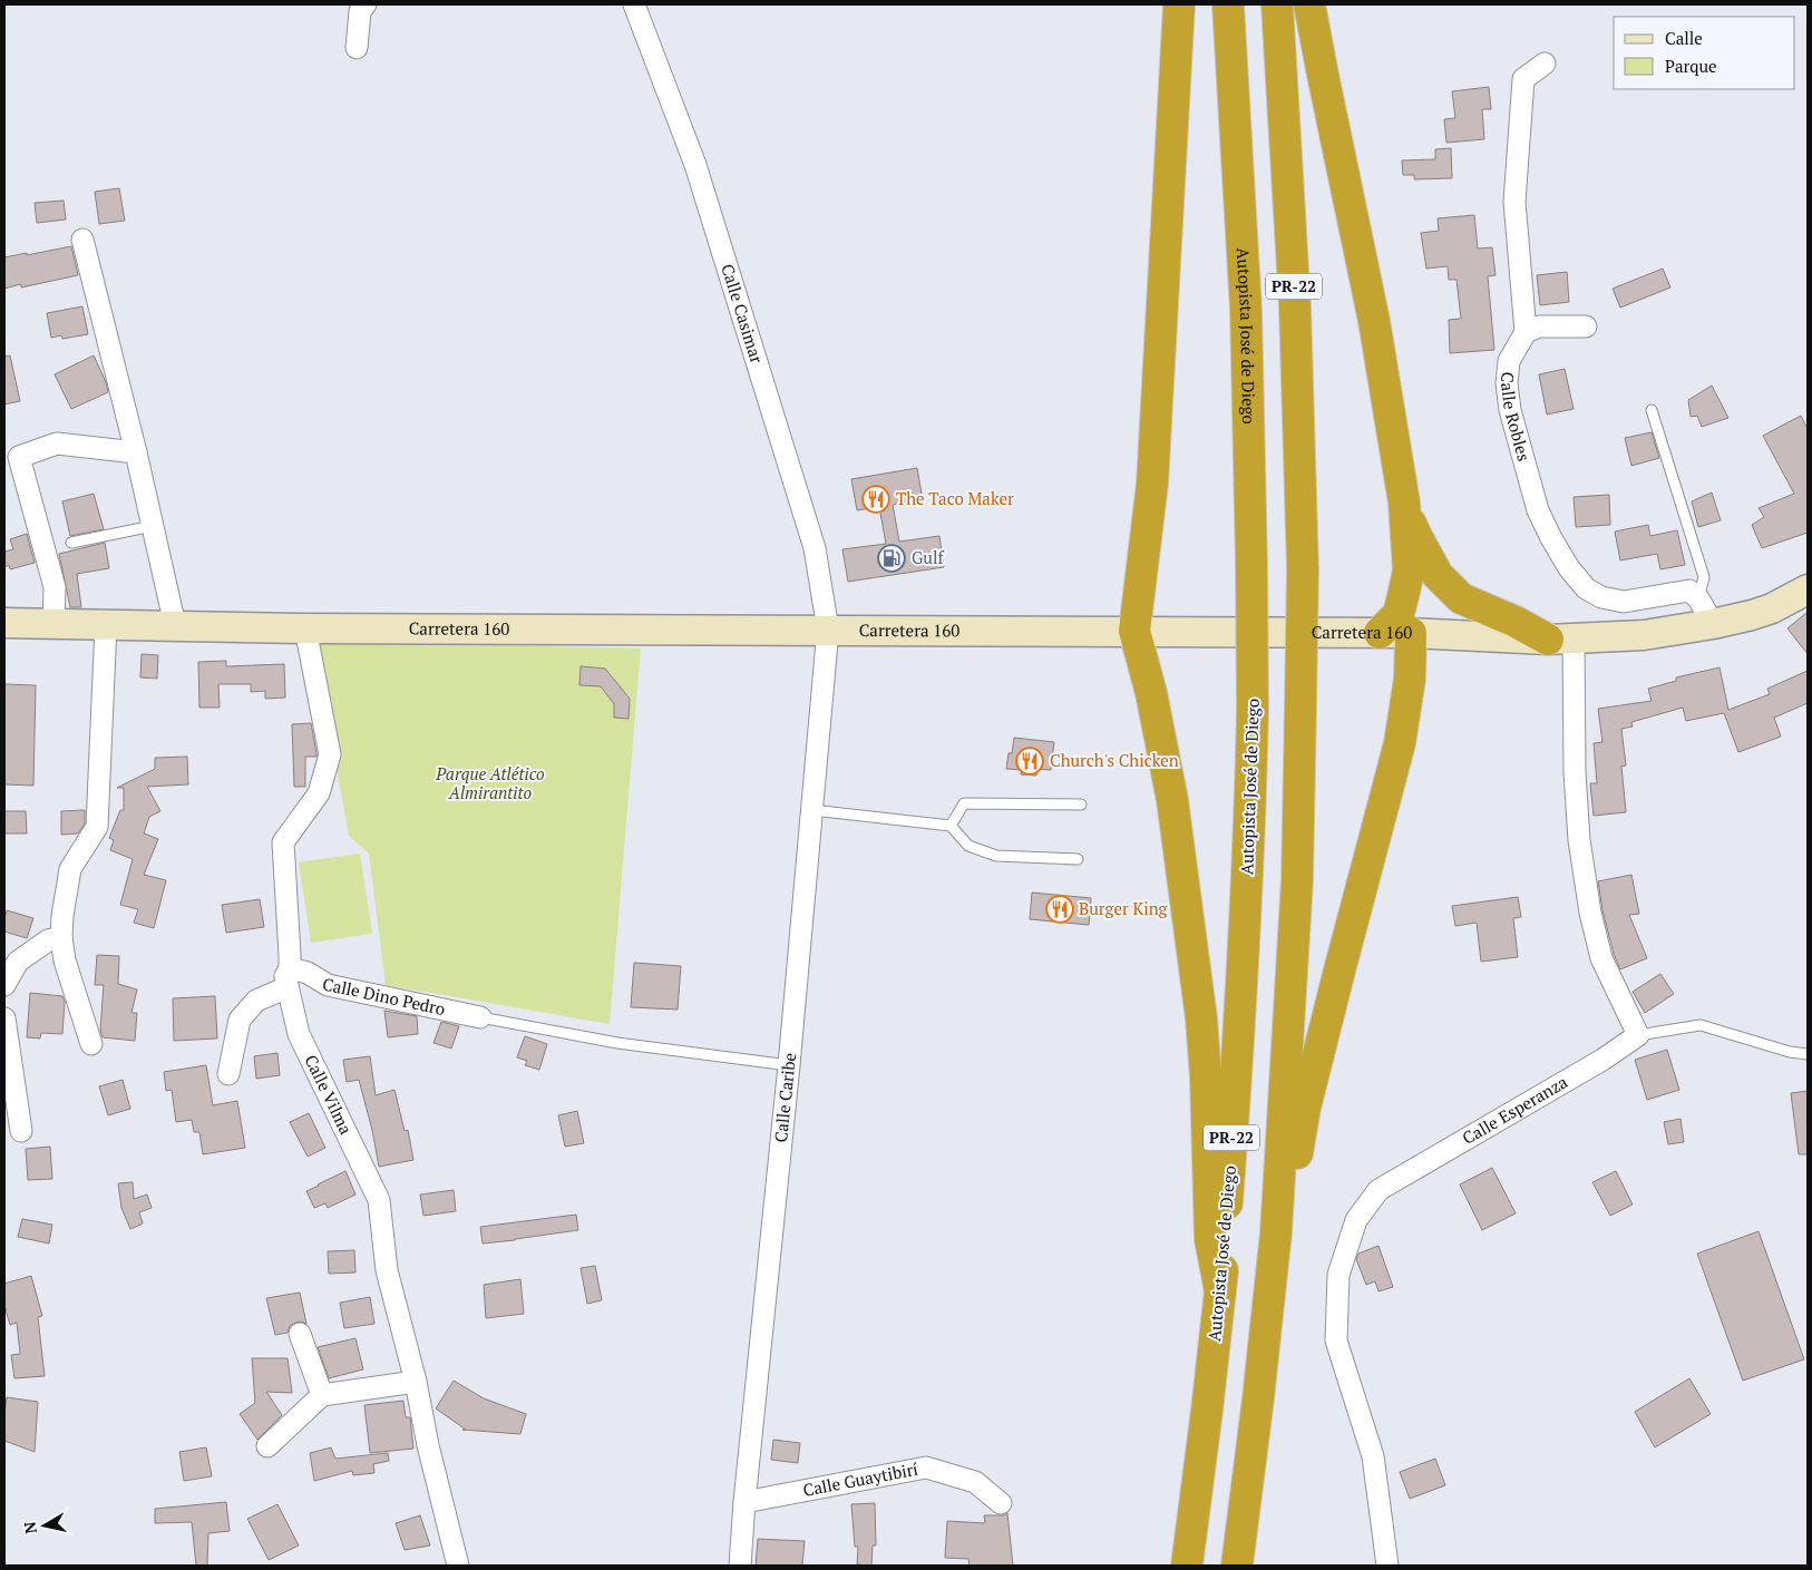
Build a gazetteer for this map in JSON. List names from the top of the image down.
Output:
{
  "streets": {
    "highway": ["PR-22", "Autopista José de Diego"],
    "street": [
      "Calle Casimar",
      "Calle Robles",
      "Carretera 160",
      "Calle Dino Pedro",
      "Calle Vilma",
      "Calle Caribe",
      "Calle Esperanza",
      "Calle Guaytibirí"
    ]
  },
  "crossings": [
    ["Calle Casimar", "Carretera 160"],
    ["Calle Casimar", "Calle Caribe"],
    ["Carretera 160", "Calle Vilma"],
    ["Carretera 160", "Calle Caribe"],
    ["Calle Dino Pedro", "Calle Vilma"],
    ["Calle Caribe", "Calle Guaytibirí"]
  ],
  "parks": ["Parque Atlético Almirantito"],
  "places": {
    "restaurant": ["The Taco Maker", "Church's Chicken", "Burger King"],
    "fuel station": ["Gulf"]
  },
  "legend": ["Calle", "Parque"],
  "north": "left"
}
